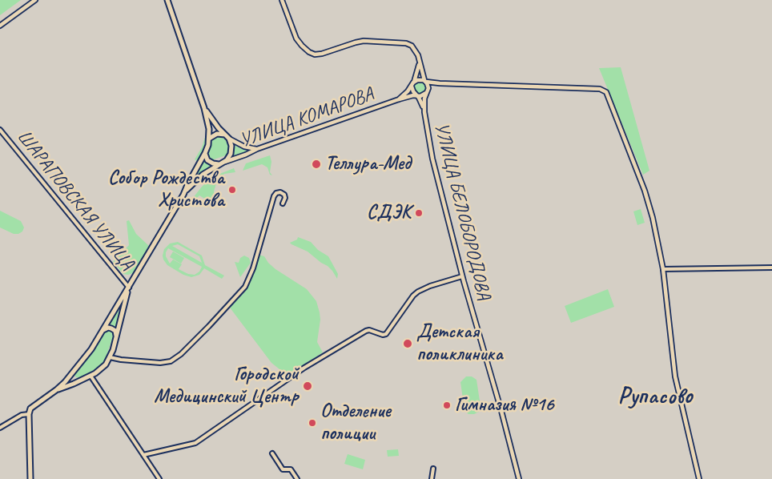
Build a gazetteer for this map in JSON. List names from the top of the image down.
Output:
{
  "streets": {
    "street": ["УЛИЦА КОМАРОВА", "ШАРАПОВСКАЯ УЛИЦА", "УЛИЦА БЕЛОБОРОДОВА"]
  },
  "crossings": [
    ["УЛИЦА КОМАРОВА", "УЛИЦА БЕЛОБОРОДОВА"]
  ],
  "districts": ["Рупасово"],
  "places": [
    "Теллура-Мед",
    "Собор Рождества Христова",
    "СДЭК",
    "Детская поликлиника",
    "Городской Медицинский Центр",
    "Гимназия №16",
    "Отделение полиции"
  ]
}
